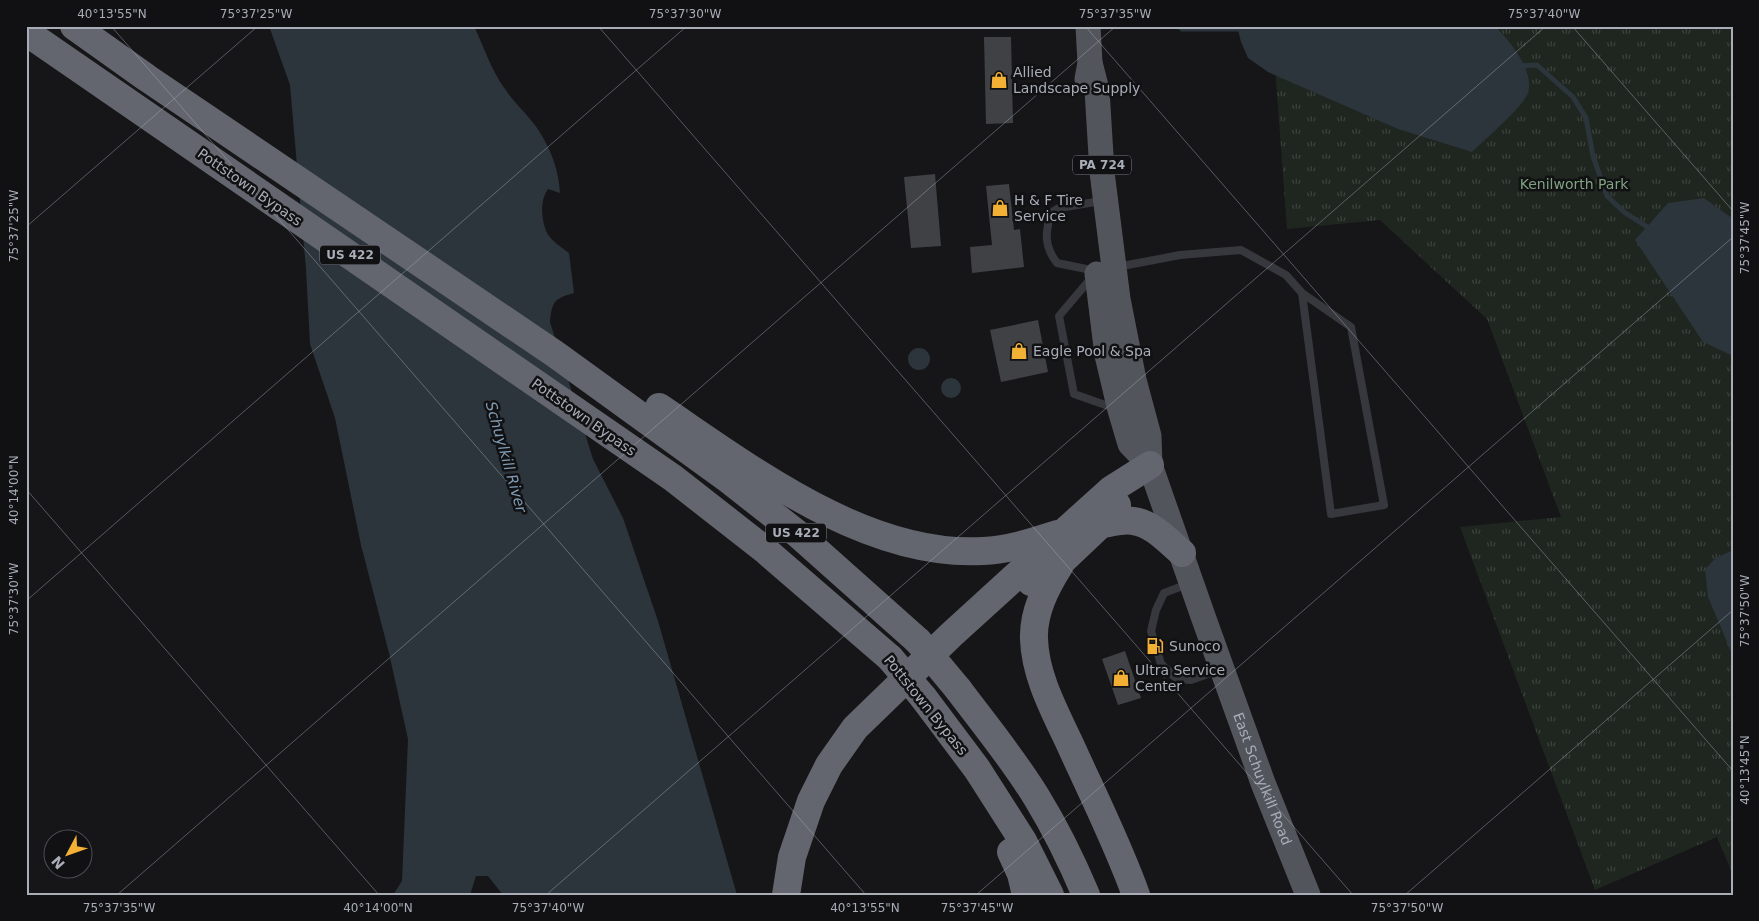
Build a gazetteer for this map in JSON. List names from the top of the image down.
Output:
{
  "streets": {
    "highway": ["Pottstown Bypass", "US 422"],
    "main road": ["PA 724", "East Schuylkill Road"]
  },
  "water": ["Schuylkill River"],
  "parks": ["Kenilworth Park"],
  "places": {
    "shop": [
      "Allied Landscape Supply",
      "H & F Tire Service",
      "Eagle Pool & Spa",
      "Ultra Service Center"
    ],
    "fuel station": ["Sunoco"]
  },
  "north": "bottom left",
  "coordinates": [
    "40°13'55\"N",
    "75°37'25\"W",
    "75°37'30\"W",
    "75°37'35\"W",
    "75°37'40\"W",
    "75°37'45\"W",
    "40°14'00\"N",
    "75°37'50\"W",
    "40°13'45\"N"
  ]
}
